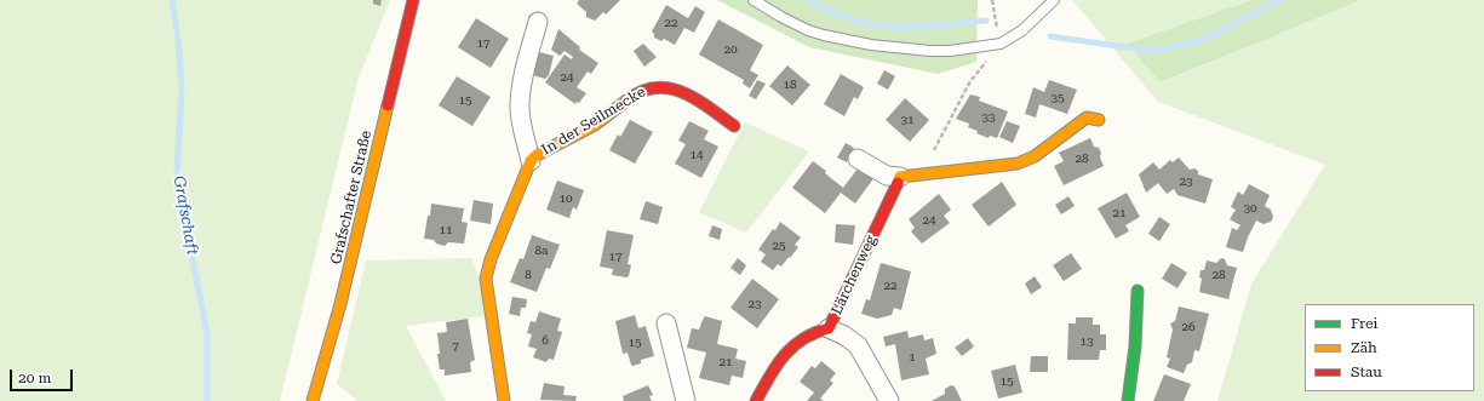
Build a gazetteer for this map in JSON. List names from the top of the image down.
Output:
{
  "streets": {
    "street": ["In der Seilmecke", "Grafschafter Straße", "Lärchenweg"]
  },
  "water": ["Grafschaft"],
  "house_numbers": [
    "22",
    "17",
    "20",
    "24",
    "18",
    "35",
    "15",
    "33",
    "31",
    "14",
    "28",
    "23",
    "10",
    "30",
    "21",
    "24",
    "11",
    "25",
    "8a",
    "17",
    "8",
    "28",
    "22",
    "23",
    "26",
    "6",
    "13",
    "15",
    "7",
    "1",
    "21",
    "15"
  ],
  "legend": ["Frei", "Zäh", "Stau"],
  "scale_bar": "20 m"
}
